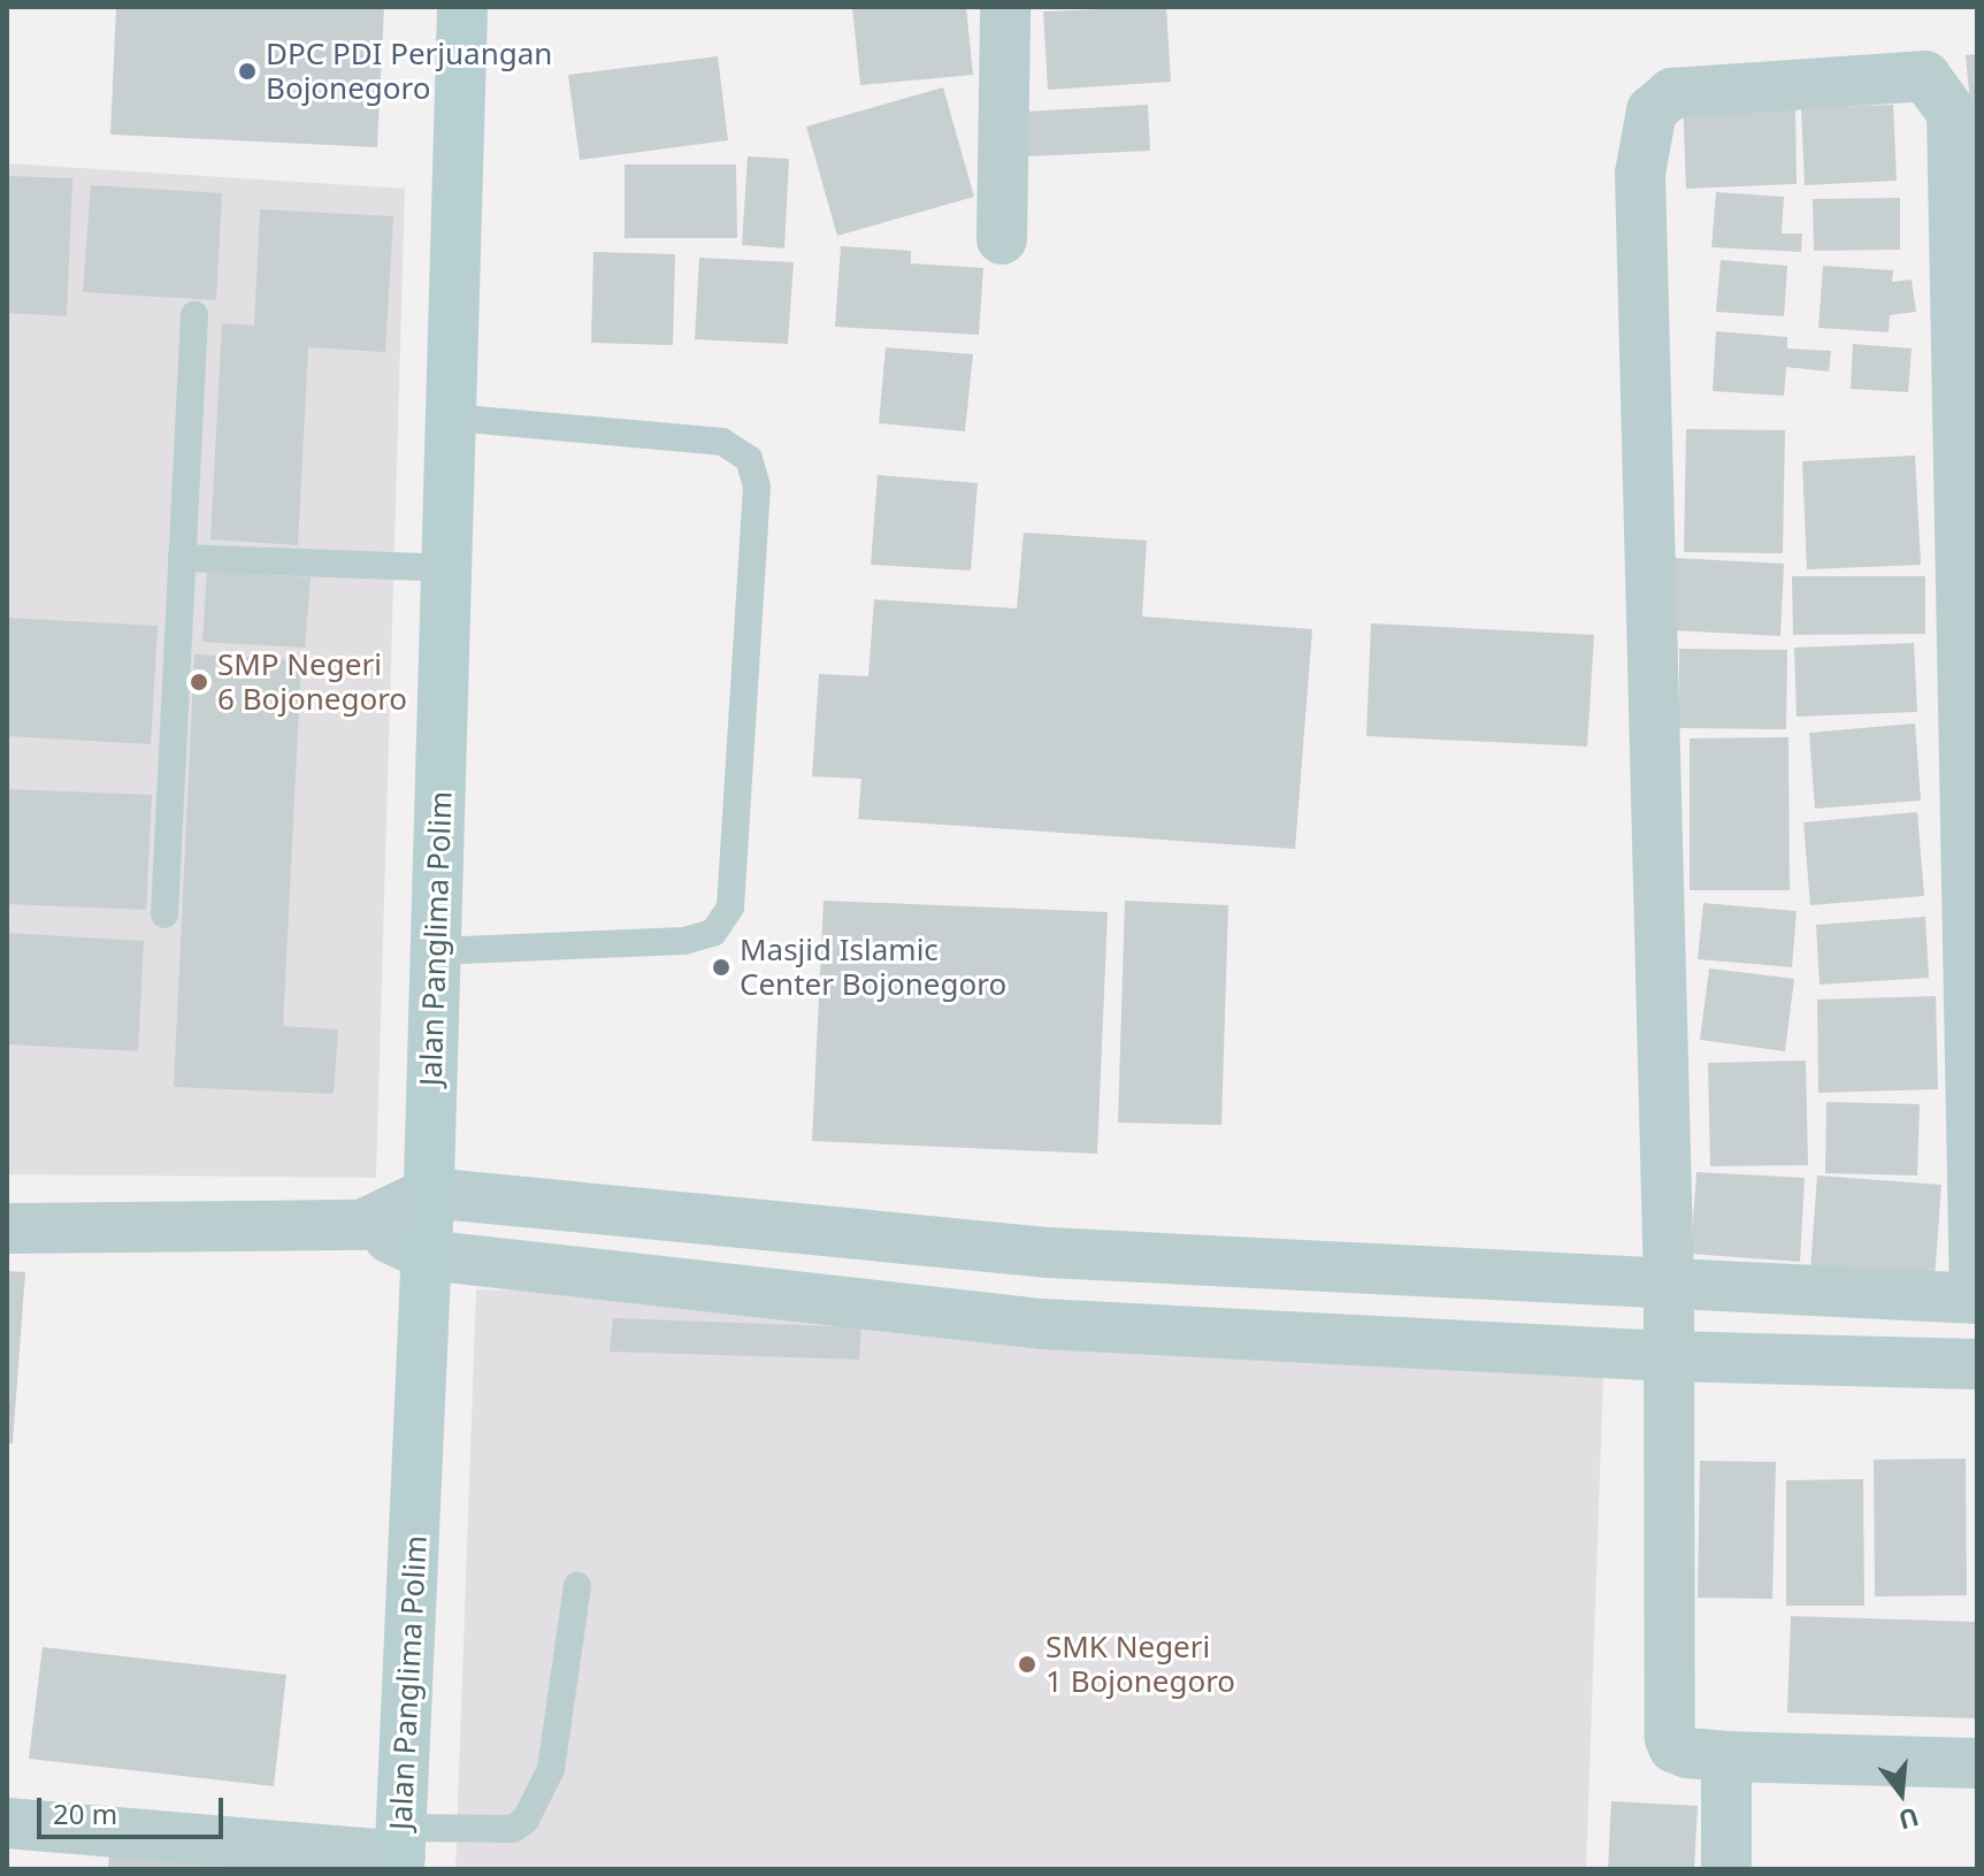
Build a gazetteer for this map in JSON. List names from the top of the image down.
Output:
{
  "streets": {
    "main road": ["Jalan Panglima Polim"]
  },
  "places": [
    "DPC PDI Perjuangan Bojonegoro",
    "SMP Negeri 6 Bojonegoro",
    "Masjid Islamic Center Bojonegoro",
    "SMK Negeri 1 Bojonegoro"
  ],
  "scale_bar": "20 m",
  "north": "bottom"
}
